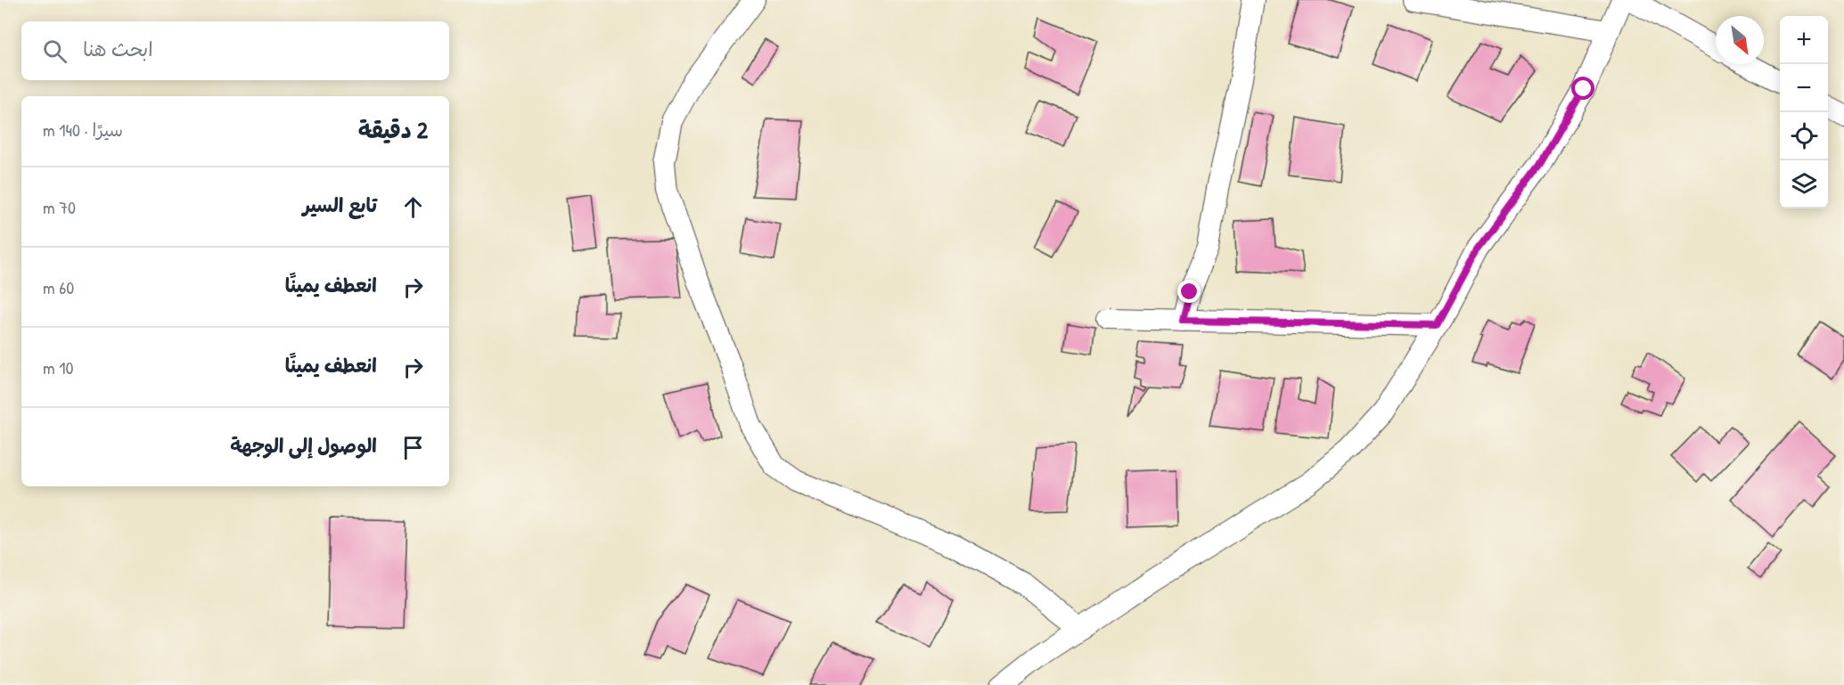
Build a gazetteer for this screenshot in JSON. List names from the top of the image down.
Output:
{
  "north": "bottom right",
  "page": {
    "map_buttons": ["+", "−"],
    "search": "ابحث هنا",
    "heading": ["2 دقيقة", "سيرًا · 140 m"],
    "list": [
      ["تابع السير", "70 m"],
      ["انعطف يمينًا", "60 m"],
      ["انعطف يمينًا", "10 m"],
      "الوصول إلى الوجهة"
    ]
  }
}
